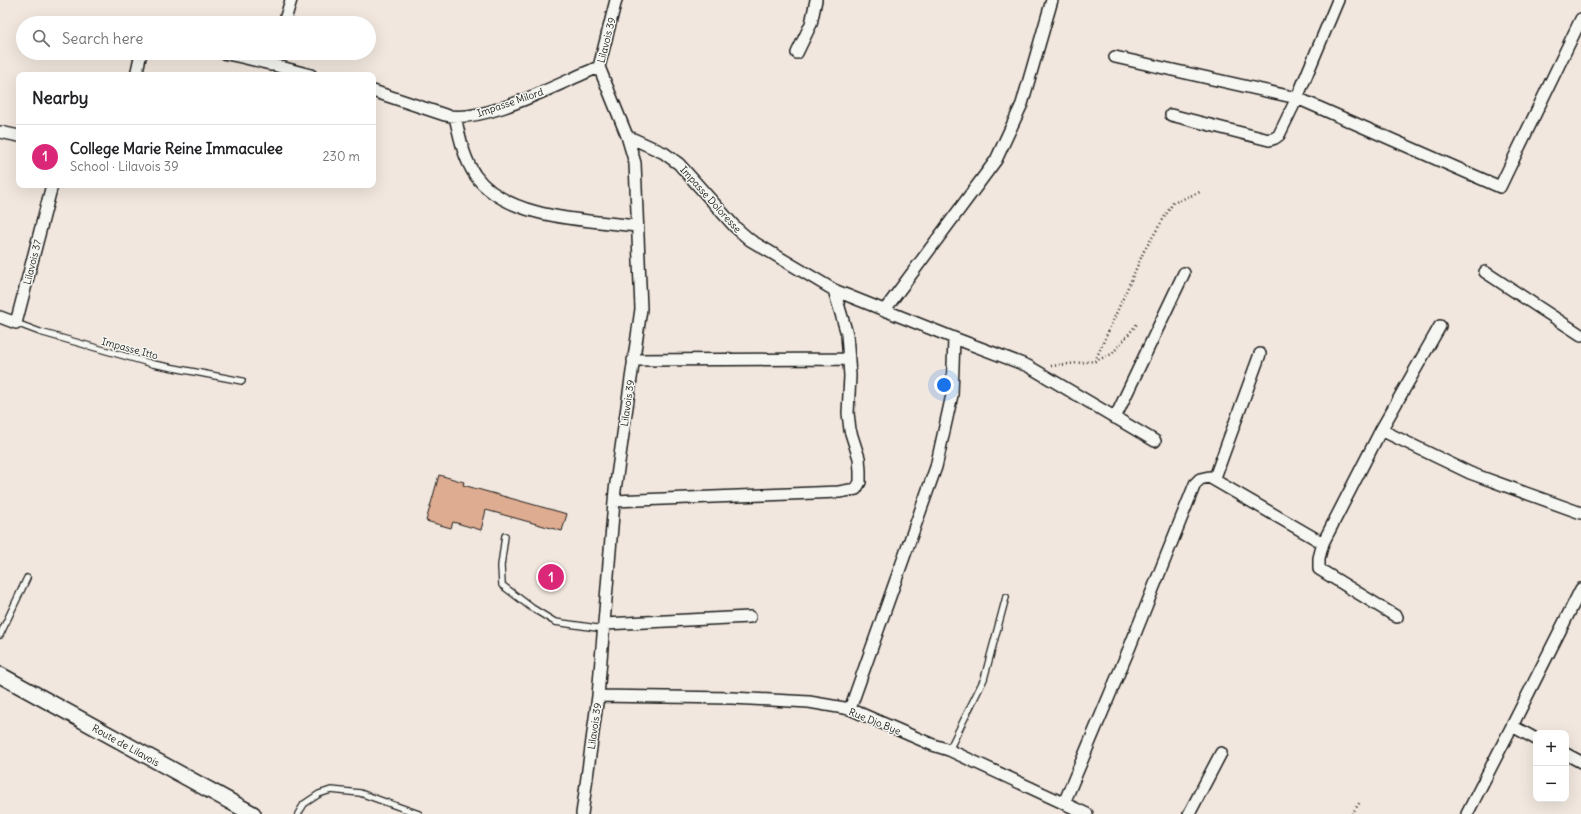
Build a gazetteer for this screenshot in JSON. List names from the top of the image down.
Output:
{
  "streets": {
    "main road": ["Route de Lilavois"],
    "street": [
      "Lilavois 39",
      "Impasse Milord",
      "Impasse Doloresse",
      "Lilavois 37",
      "Rue Djo Bye"
    ],
    "lane": ["Impasse Itto"]
  },
  "crossings": [
    ["Lilavois 39", "Impasse Milord"],
    ["Lilavois 39", "Impasse Doloresse"],
    ["Lilavois 39", "Rue Djo Bye"],
    ["Lilavois 37", "Impasse Itto"]
  ],
  "page": {
    "search": "Search here",
    "heading": "Nearby",
    "list": [
      {
        "mark": "1",
        "name": "College Marie Reine Immaculee",
        "note": "School · Lilavois 39",
        "value": "230 m"
      }
    ],
    "pins": "1",
    "map_buttons": ["+", "−"]
  }
}
